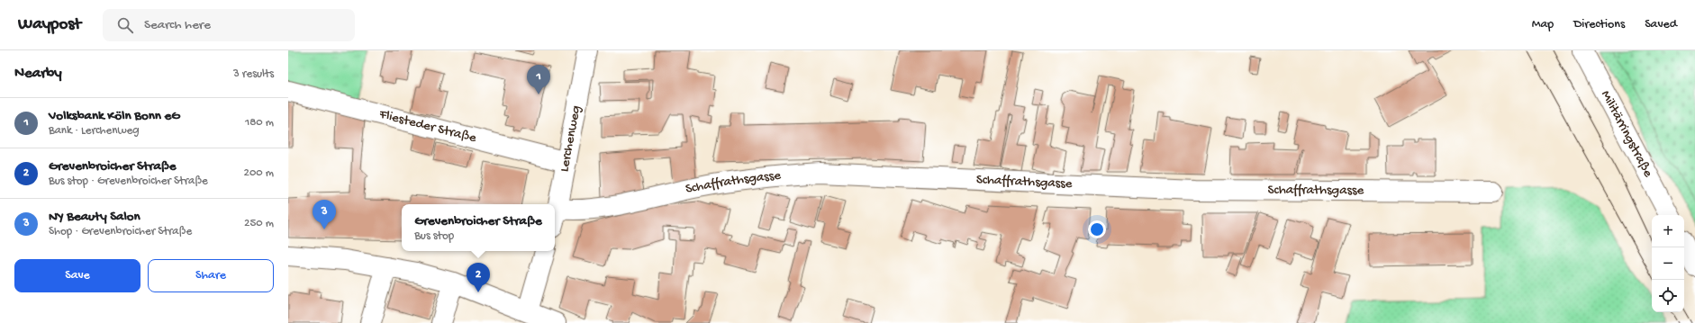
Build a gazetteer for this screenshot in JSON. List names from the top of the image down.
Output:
{
  "streets": {
    "street": [
      "Fliesteder Straße",
      "Militärringstraße",
      "Lerchenweg",
      "Schaffrathsgasse"
    ]
  },
  "crossings": [
    ["Fliesteder Straße", "Lerchenweg"],
    ["Lerchenweg", "Schaffrathsgasse"]
  ],
  "page": {
    "header": "Waypost",
    "search": "Search here",
    "nav": ["Map", "Directions", "Saved"],
    "heading": ["Nearby", "3 results"],
    "pins": ["1", "3", "2"],
    "list": [
      {
        "mark": "1",
        "name": "Volksbank Köln Bonn eG",
        "note": "Bank · Lerchenweg",
        "value": "180 m"
      },
      {
        "mark": "2",
        "name": "Grevenbroicher Straße",
        "note": "Bus stop · Grevenbroicher Straße",
        "value": "200 m"
      },
      {
        "mark": "3",
        "name": "NY Beauty Salon",
        "note": "Shop · Grevenbroicher Straße",
        "value": "250 m"
      }
    ],
    "popup": ["Grevenbroicher Straße", "Bus stop"],
    "map_buttons": ["+", "−"],
    "buttons": ["Save", "Share"]
  }
}
